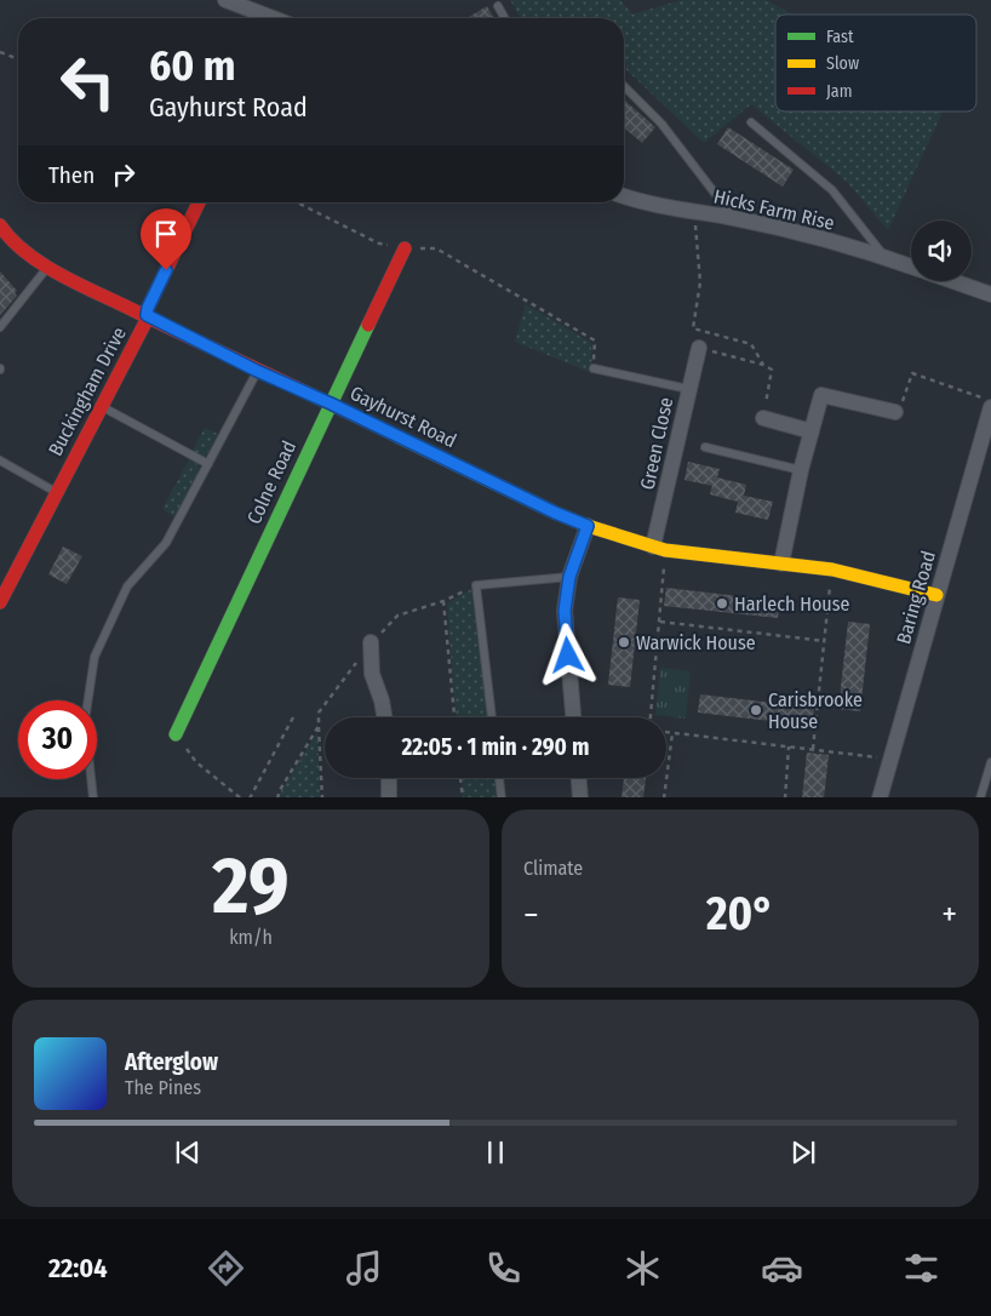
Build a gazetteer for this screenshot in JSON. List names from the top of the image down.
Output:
{
  "streets": {
    "street": [
      "Hicks Farm Rise",
      "Buckingham Drive",
      "Gayhurst Road",
      "Green Close",
      "Colne Road",
      "Baring Road"
    ]
  },
  "crossings": [
    ["Buckingham Drive", "Gayhurst Road"],
    ["Gayhurst Road", "Green Close"],
    ["Gayhurst Road", "Colne Road"],
    ["Gayhurst Road", "Baring Road"]
  ],
  "places": ["Harlech House", "Warwick House", "Carisbrooke House"],
  "legend": ["Fast", "Slow", "Jam"],
  "page": {
    "turn": ["60 m", "Gayhurst Road"],
    "then": "Then",
    "limit": "30",
    "trip": "22:05 · 1 min · 290 m",
    "tile": [
      ["29", "km/h"],
      "Climate"
    ],
    "heat": ["−", "20°", "+"],
    "song": ["Afterglow", "The Pines"],
    "tabs": "22:04"
  }
}
